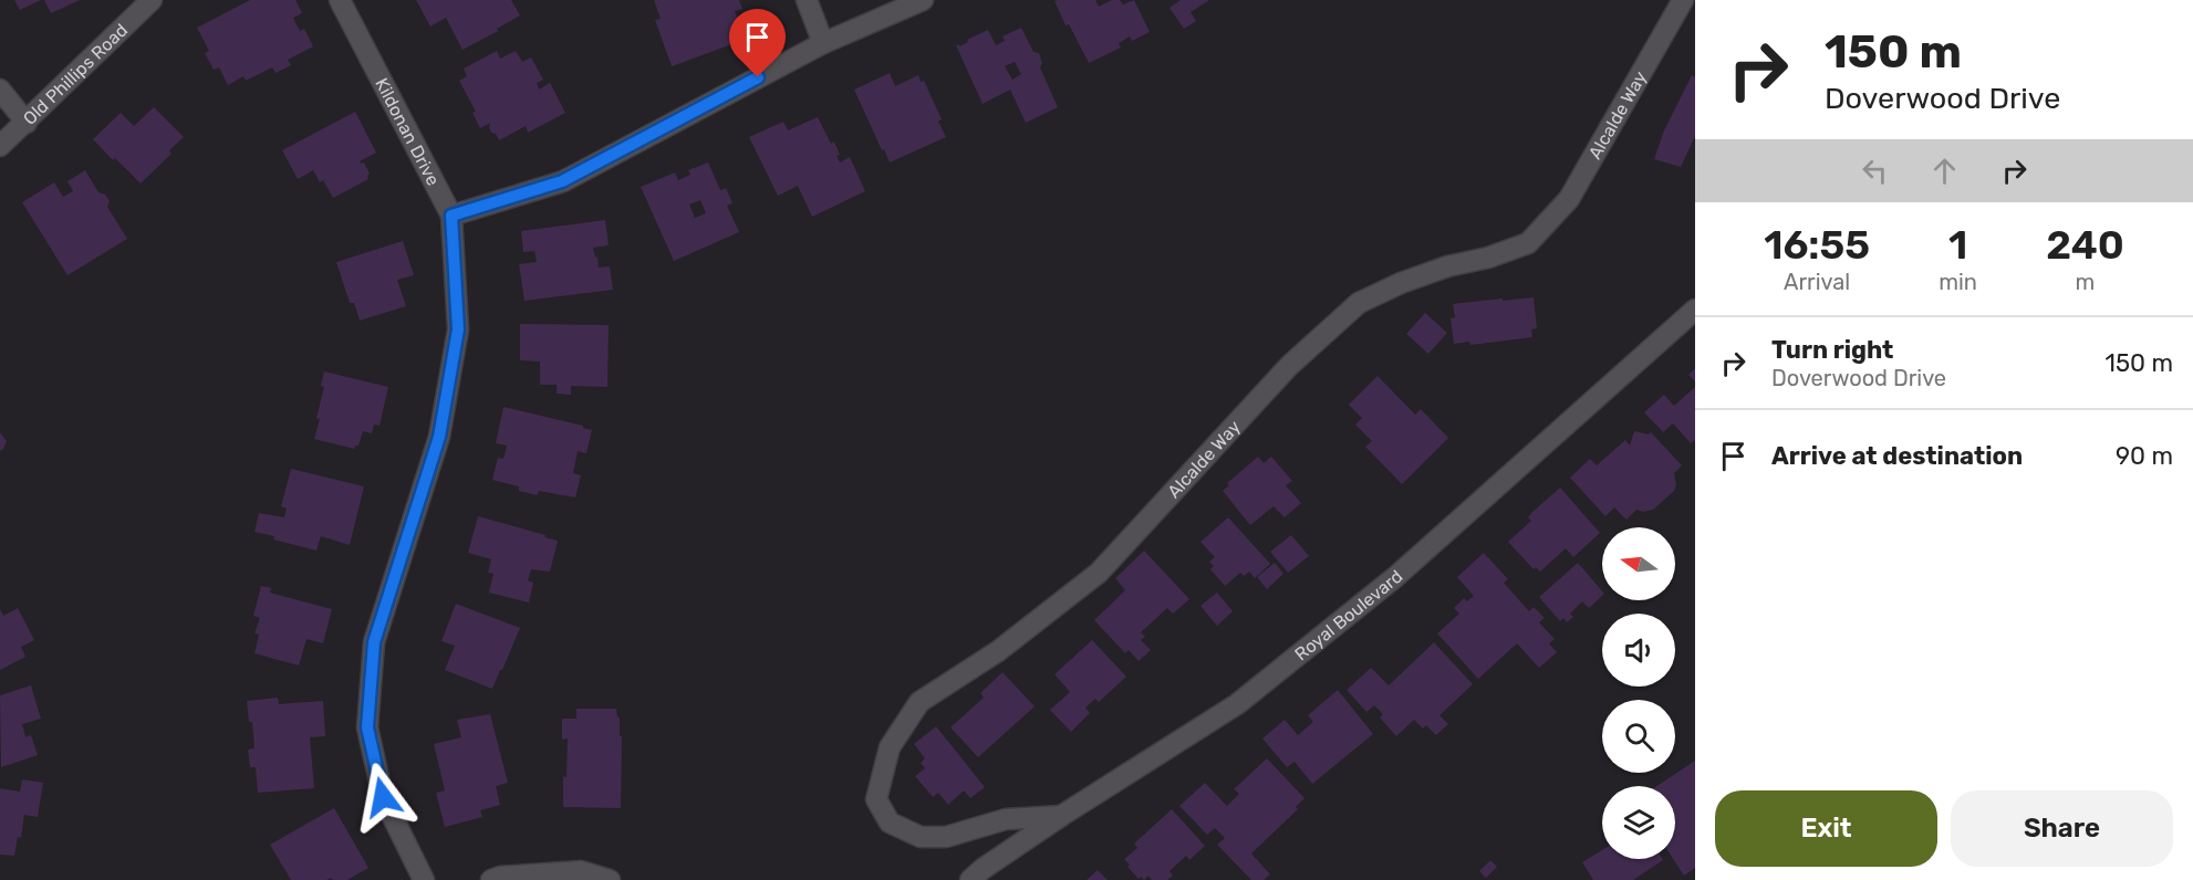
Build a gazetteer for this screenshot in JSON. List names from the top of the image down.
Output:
{
  "streets": {
    "street": [
      "Old Phillips Road",
      "Alcalde Way",
      "Kildonan Drive",
      "Royal Boulevard"
    ]
  },
  "crossings": [
    ["Alcalde Way", "Royal Boulevard"]
  ],
  "north": "left",
  "page": {
    "turn": ["150 m", "Doverwood Drive"],
    "eta": [
      "16:55",
      "Arrival",
      "1",
      "min",
      "240",
      "m"
    ],
    "list": [
      {
        "name": "Turn right",
        "note": "Doverwood Drive",
        "value": "150 m"
      },
      {
        "name": "Arrive at destination",
        "value": "90 m"
      }
    ],
    "buttons": ["Exit", "Share"]
  }
}
